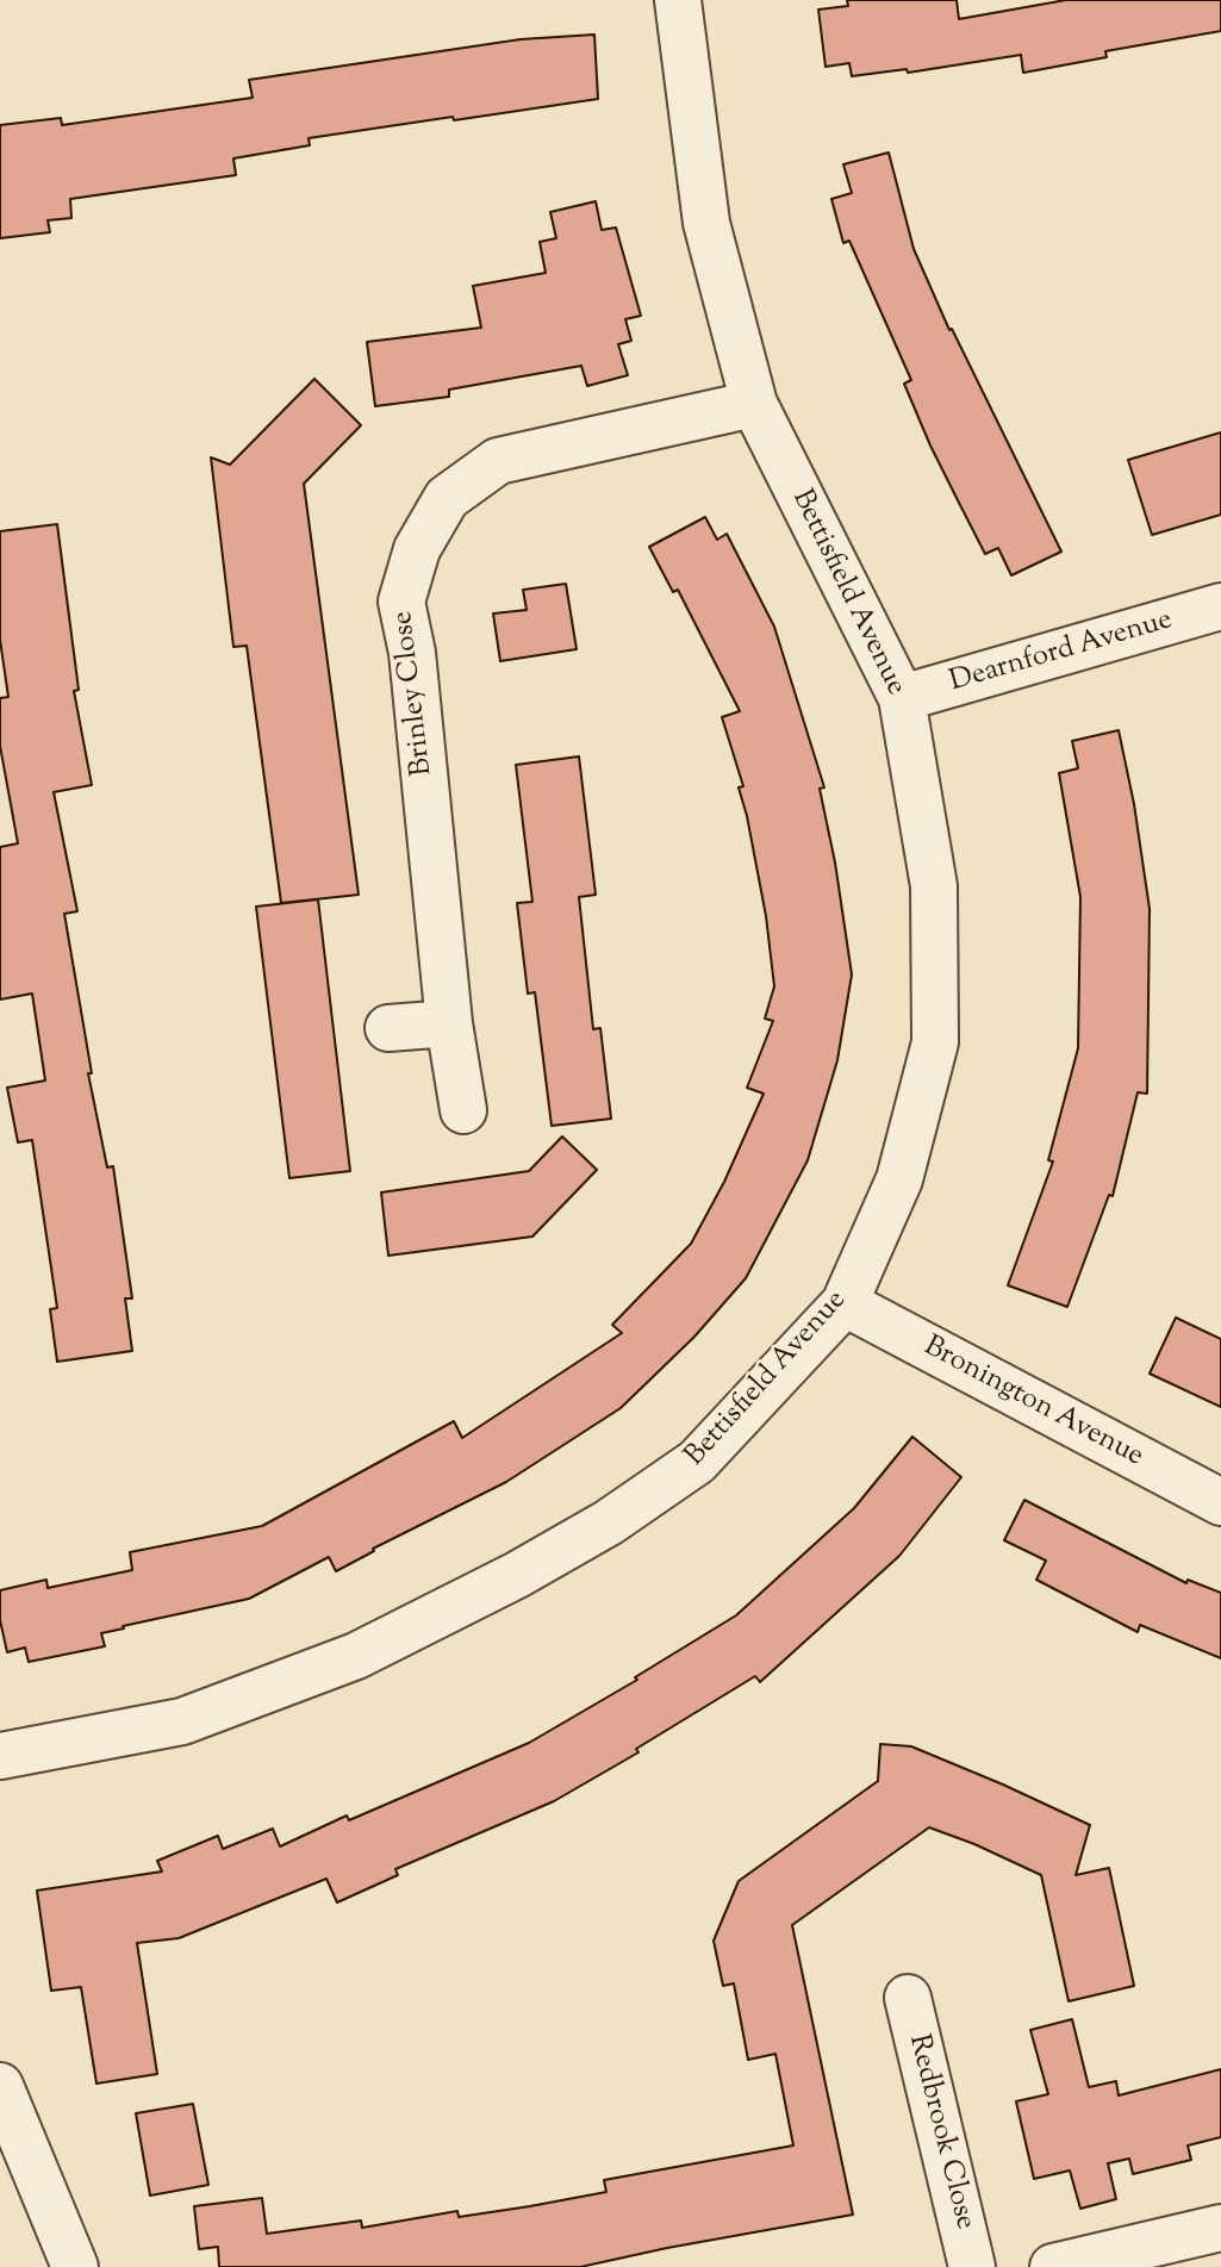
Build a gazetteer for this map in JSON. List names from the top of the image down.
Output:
{
  "streets": {
    "street": [
      "Bettisfield Avenue",
      "Dearnford Avenue",
      "Brinley Close",
      "Bronington Avenue",
      "Redbrook Close"
    ]
  },
  "crossings": [
    ["Bettisfield Avenue", "Dearnford Avenue"],
    ["Bettisfield Avenue", "Brinley Close"],
    ["Bettisfield Avenue", "Bronington Avenue"]
  ]
}
